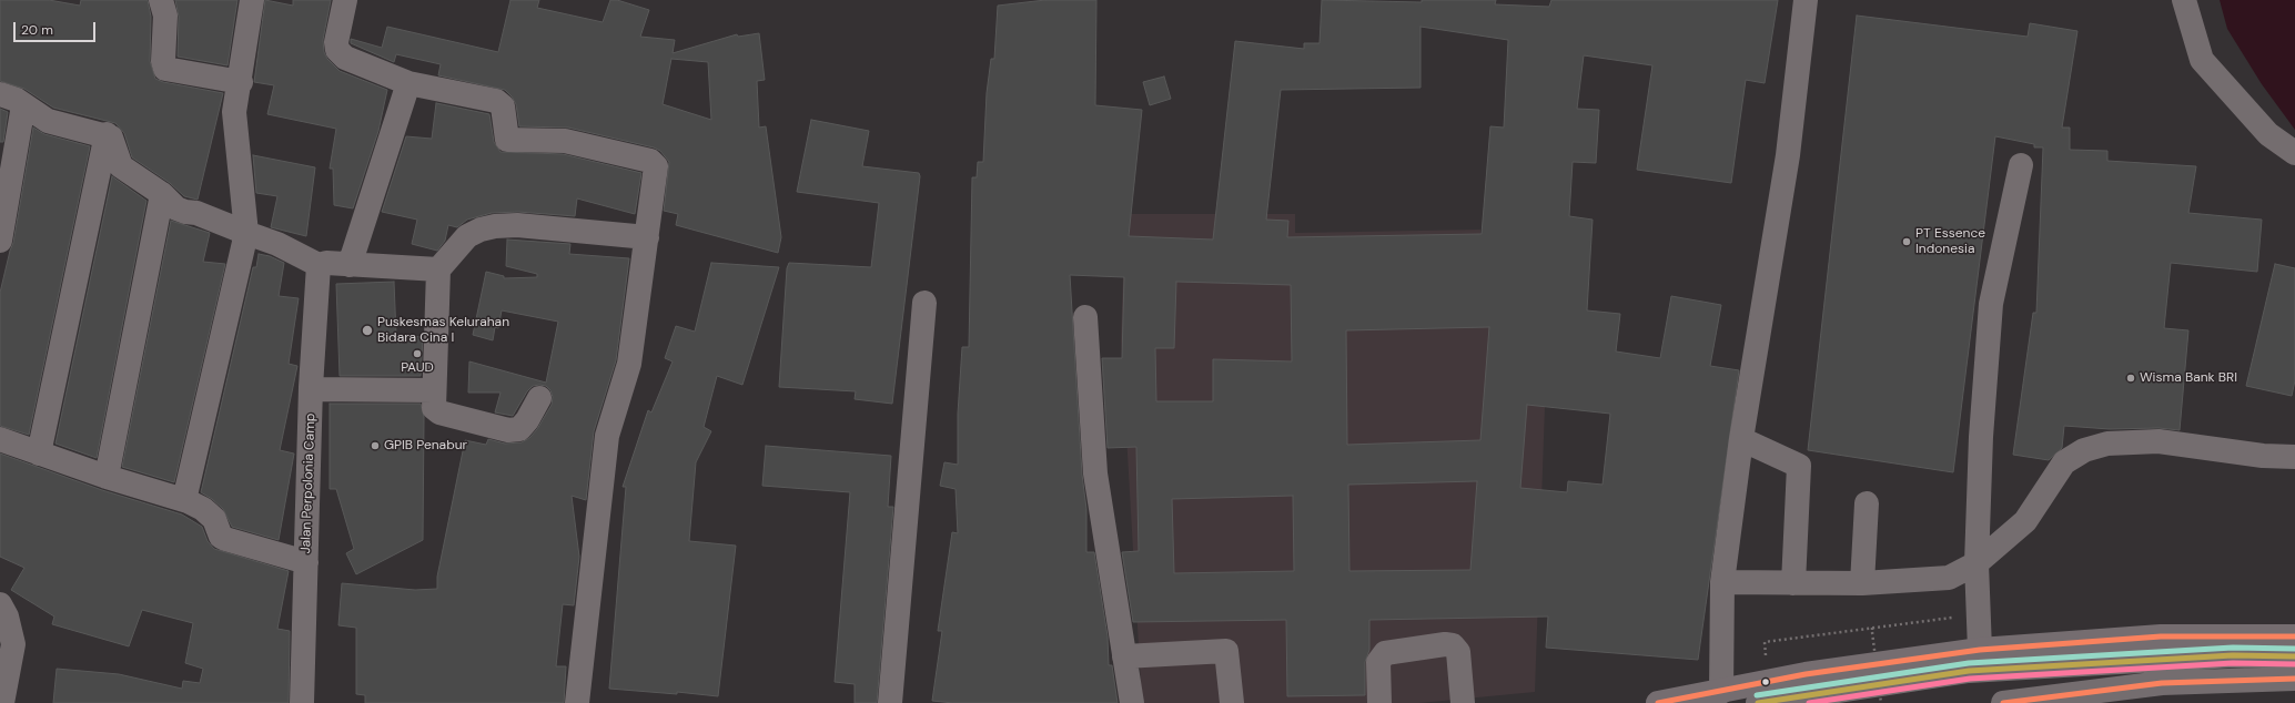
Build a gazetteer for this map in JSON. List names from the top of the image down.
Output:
{
  "streets": {
    "street": ["Jalan Perpolonia Camp"]
  },
  "places": [
    "PT Essence Indonesia",
    "Puskesmas Kelurahan Bidara Cina I",
    "PAUD",
    "Wisma Bank BRI",
    "GPIB Penabur"
  ],
  "scale_bar": "20 m"
}
